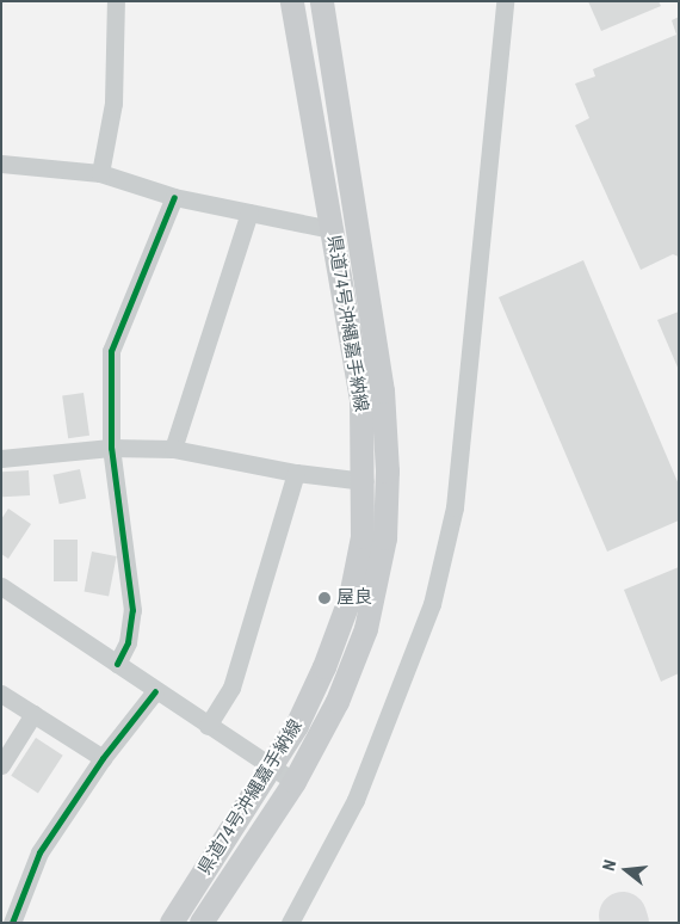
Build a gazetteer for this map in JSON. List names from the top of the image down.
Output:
{
  "streets": {
    "main road": ["県道74号沖縄嘉手納線"]
  },
  "places": ["屋良"],
  "north": "left"
}
